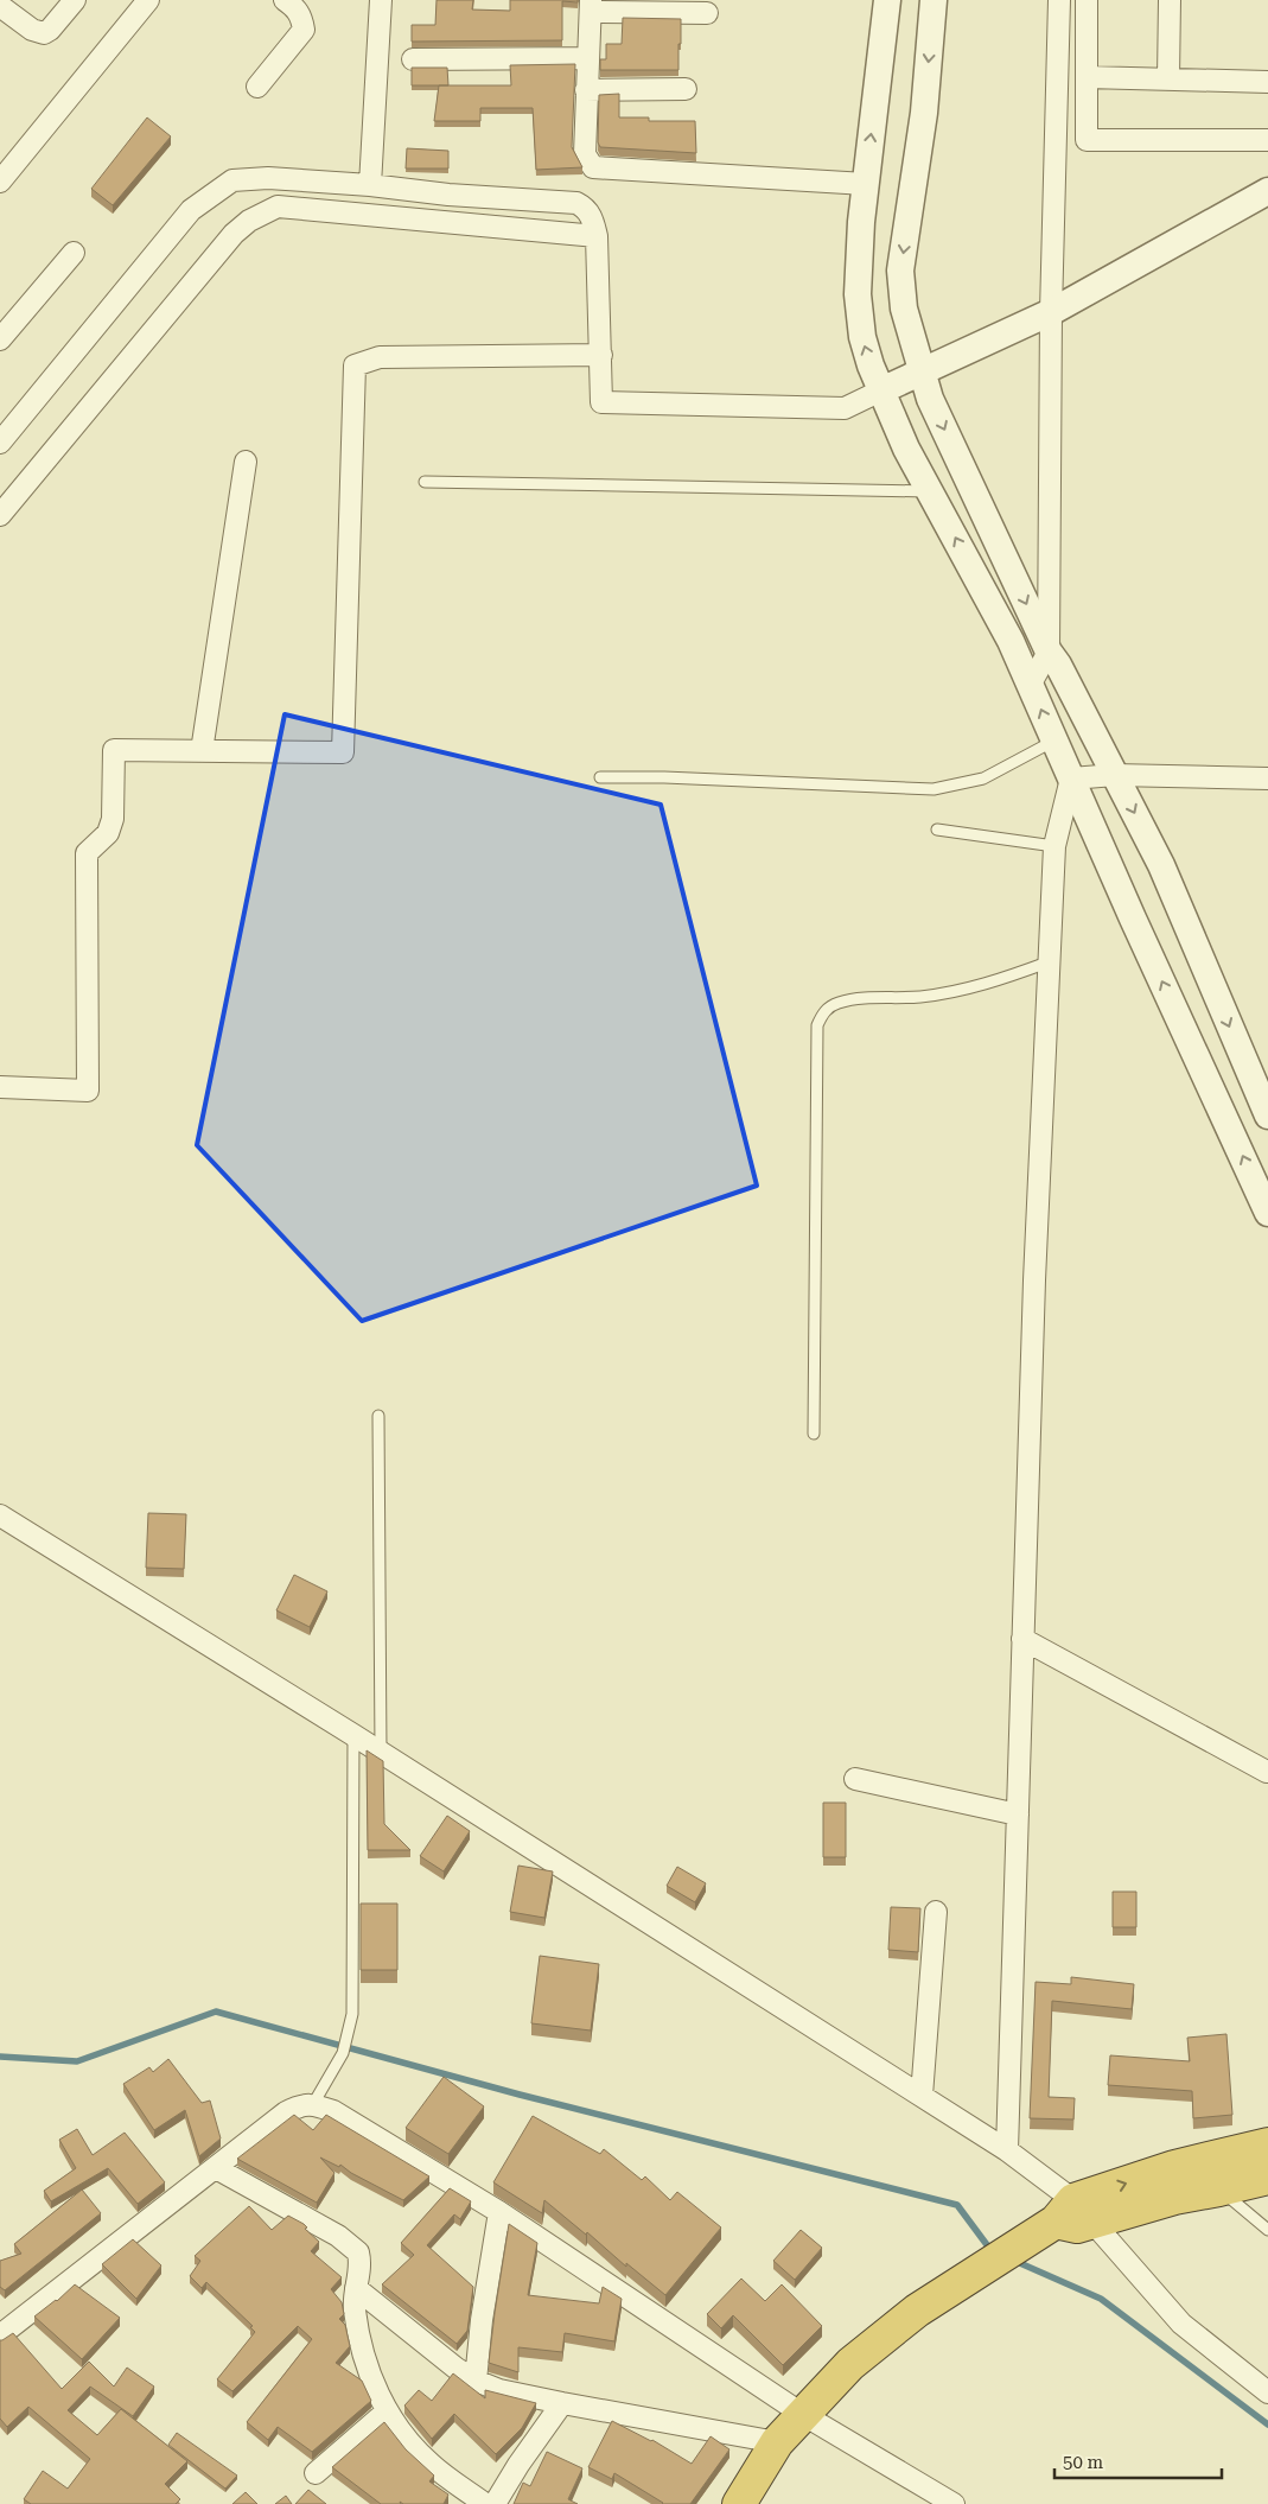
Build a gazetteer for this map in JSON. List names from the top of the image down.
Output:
{
  "scale_bar": "50 m"
}
